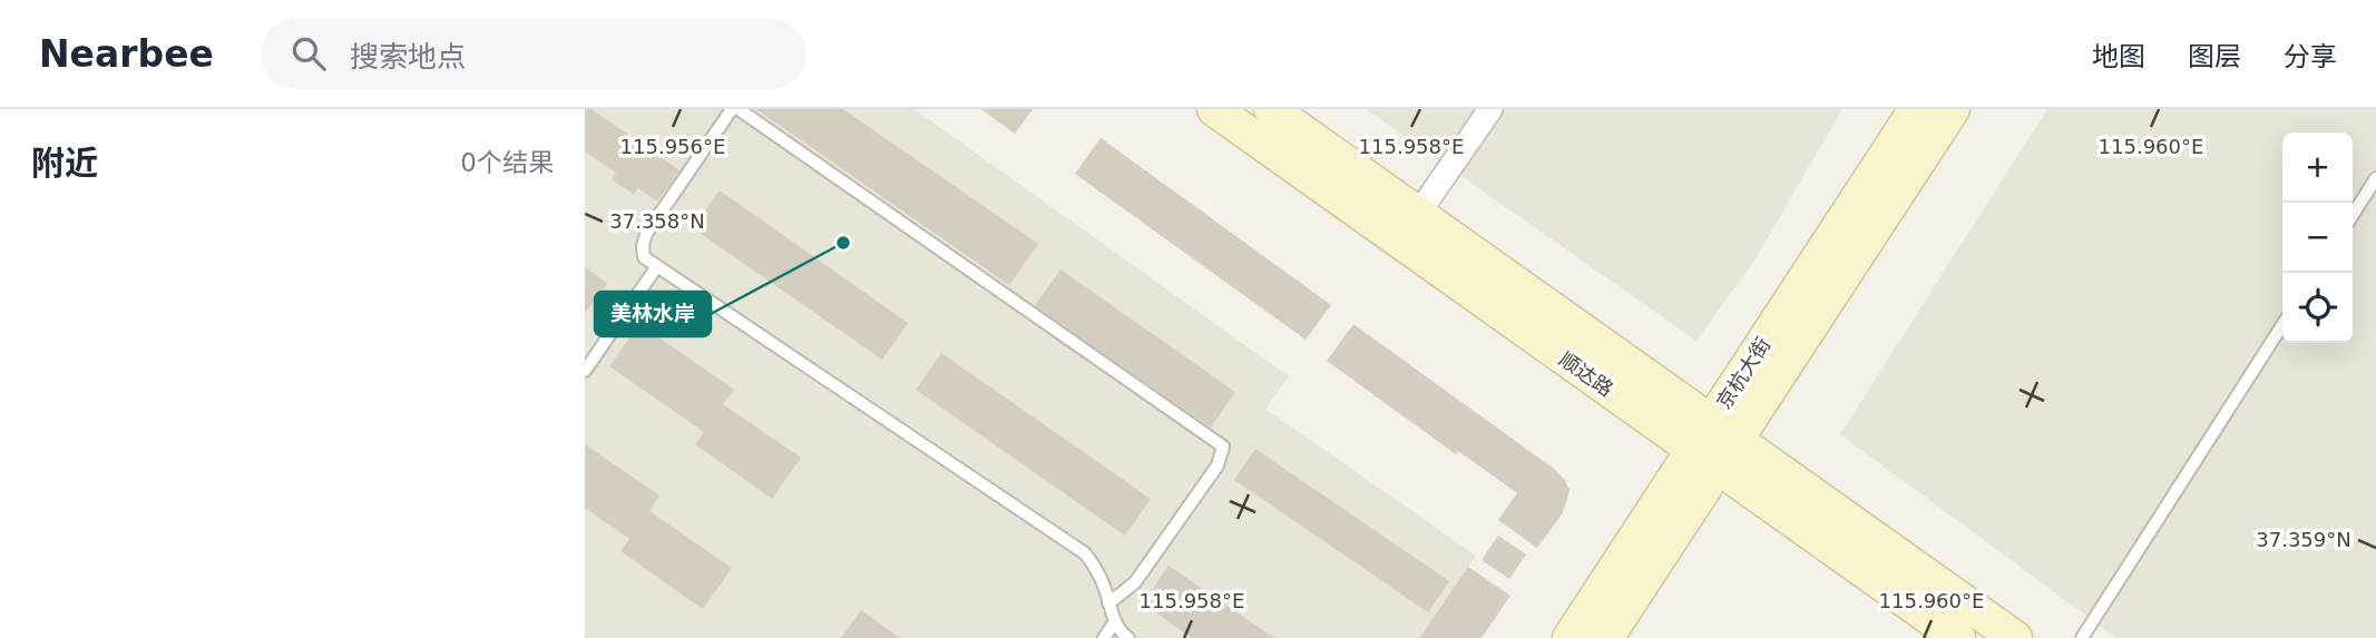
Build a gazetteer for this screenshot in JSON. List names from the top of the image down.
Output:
{
  "streets": {
    "main road": ["京杭大街", "顺达路"]
  },
  "crossings": [
    ["京杭大街", "顺达路"]
  ],
  "places": ["美林水岸"],
  "page": {
    "header": "Nearbee",
    "search": "搜索地点",
    "nav": ["地图", "图层", "分享"],
    "heading": ["附近", "0个结果"],
    "map_buttons": ["+", "−"]
  },
  "coordinates": [
    "115.956°E",
    "115.958°E",
    "115.960°E",
    "37.358°N",
    "37.359°N"
  ]
}
